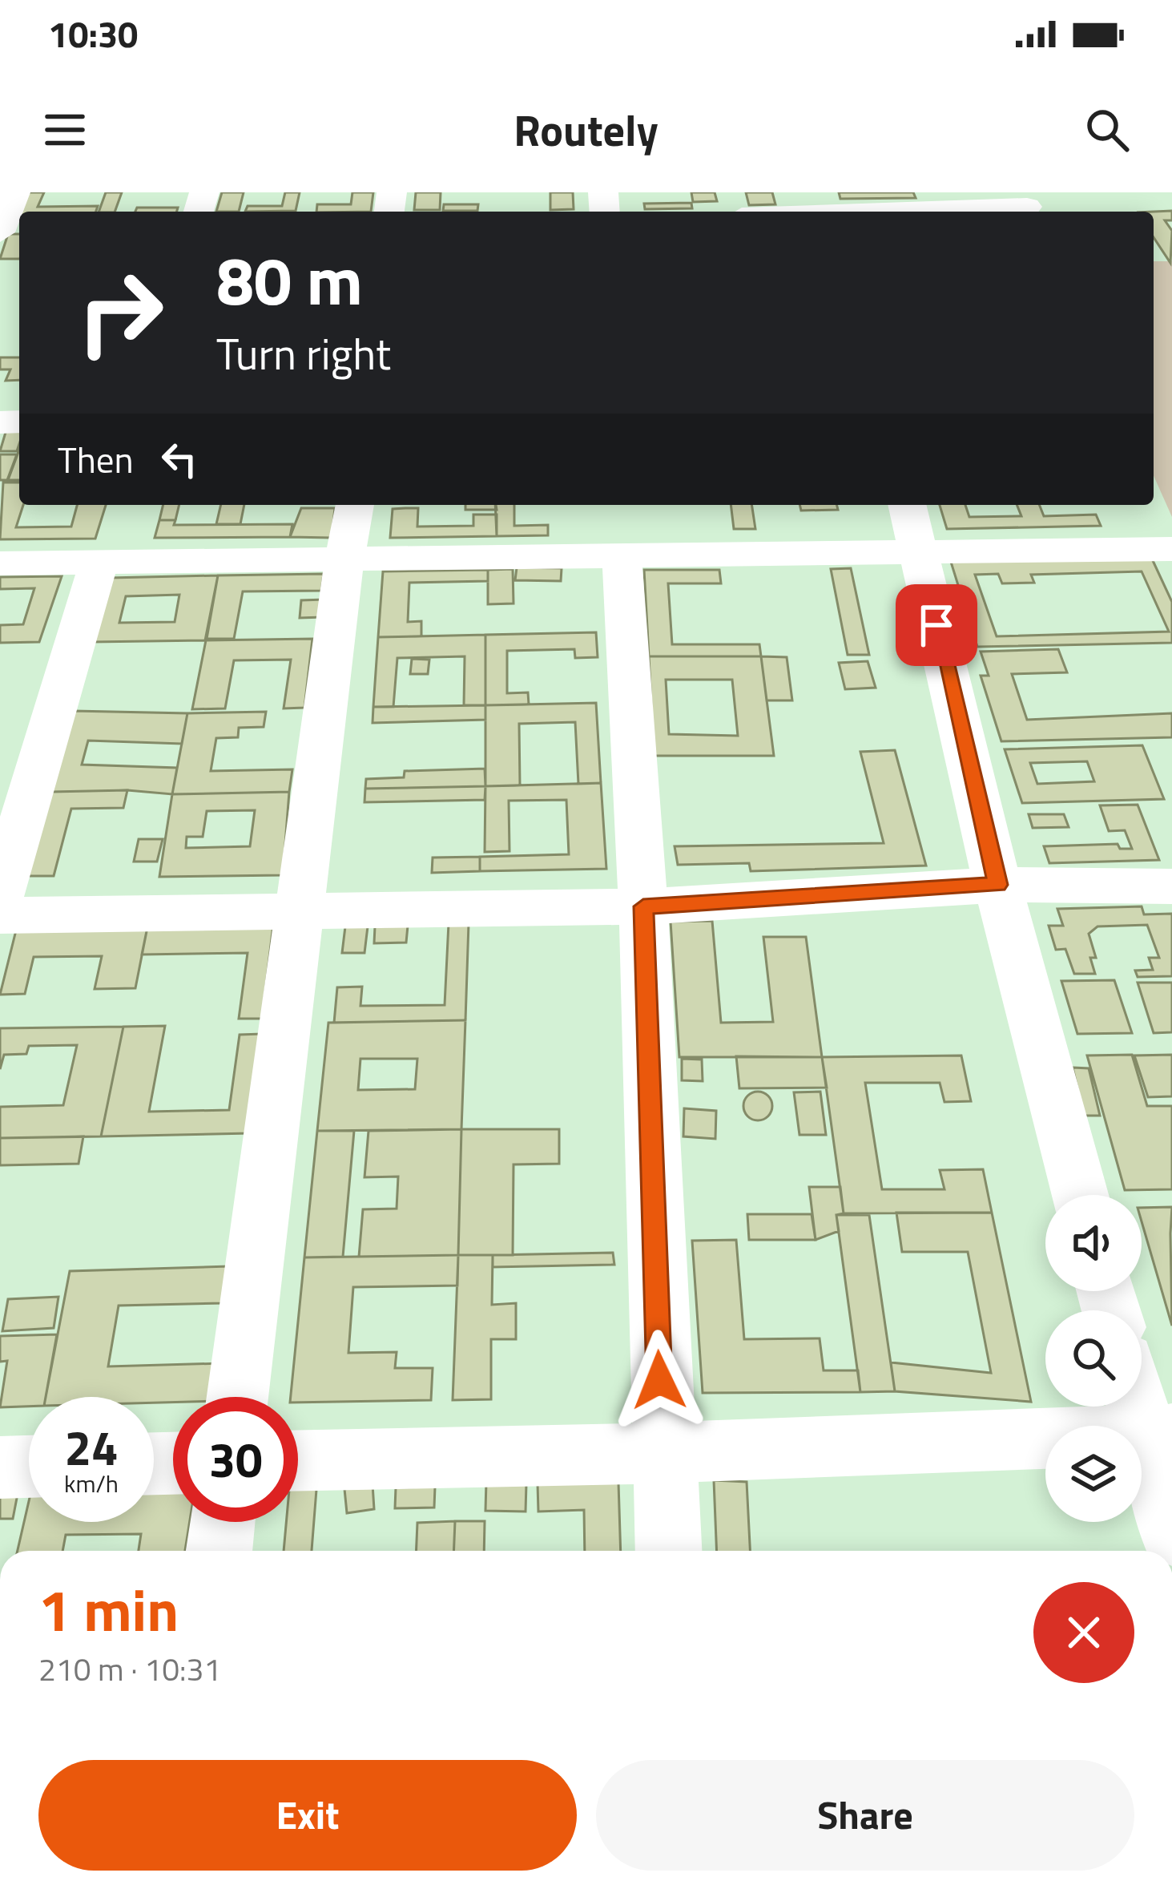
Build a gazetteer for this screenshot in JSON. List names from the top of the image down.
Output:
{
  "page": {
    "status": "10:30",
    "header": "Routely",
    "turn": ["80 m", "Turn right"],
    "then": "Then",
    "speed": "24 km/h",
    "limit": "30",
    "heading": ["1 min", "210 m · 10:31"],
    "buttons": ["Exit", "Share"]
  }
}
